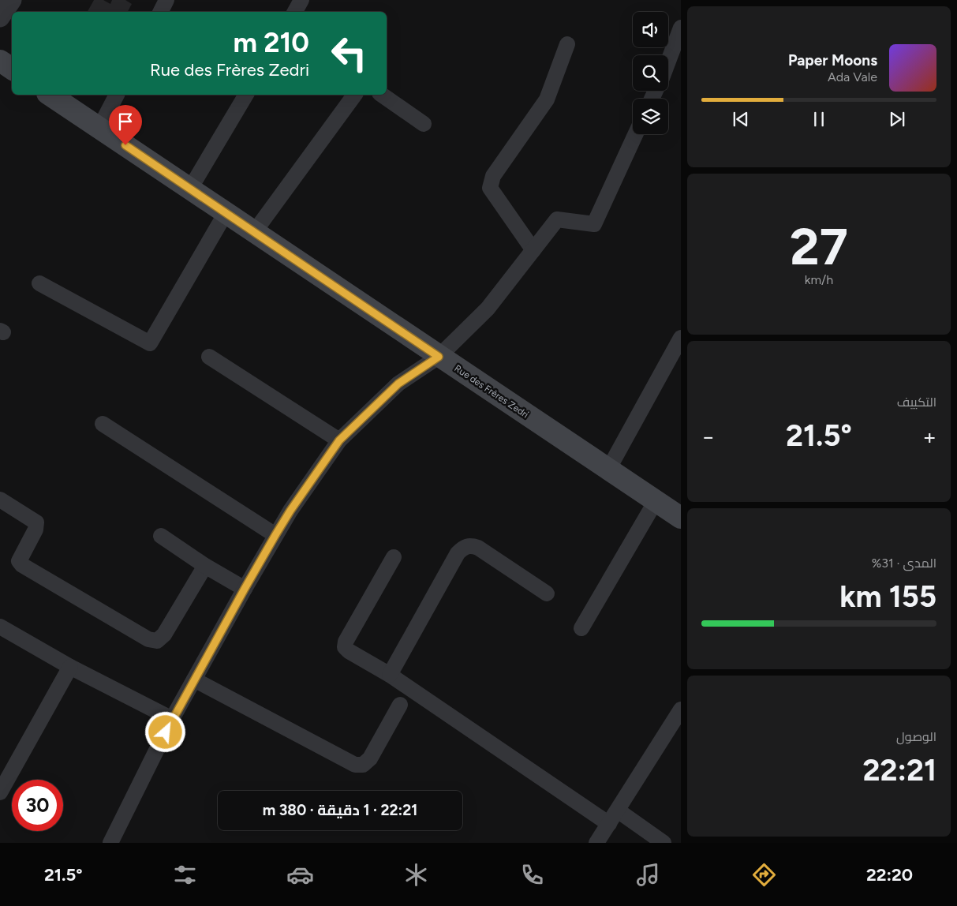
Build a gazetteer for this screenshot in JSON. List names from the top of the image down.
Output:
{
  "streets": {
    "main road": ["Rue des Frères Zedri"]
  },
  "page": {
    "turn": ["210 m", "Rue des Frères Zedri"],
    "song": ["Paper Moons", "Ada Vale"],
    "tile": [
      ["27", "km/h"],
      "التكييف",
      ["المدى · 31%", "155 km"],
      ["الوصول", "22:21"]
    ],
    "heat": ["−", "21.5°", "+"],
    "limit": "30",
    "trip": "22:21 · 1 دقيقة · 380 m",
    "tabs": ["22:20", "21.5°"]
  }
}
